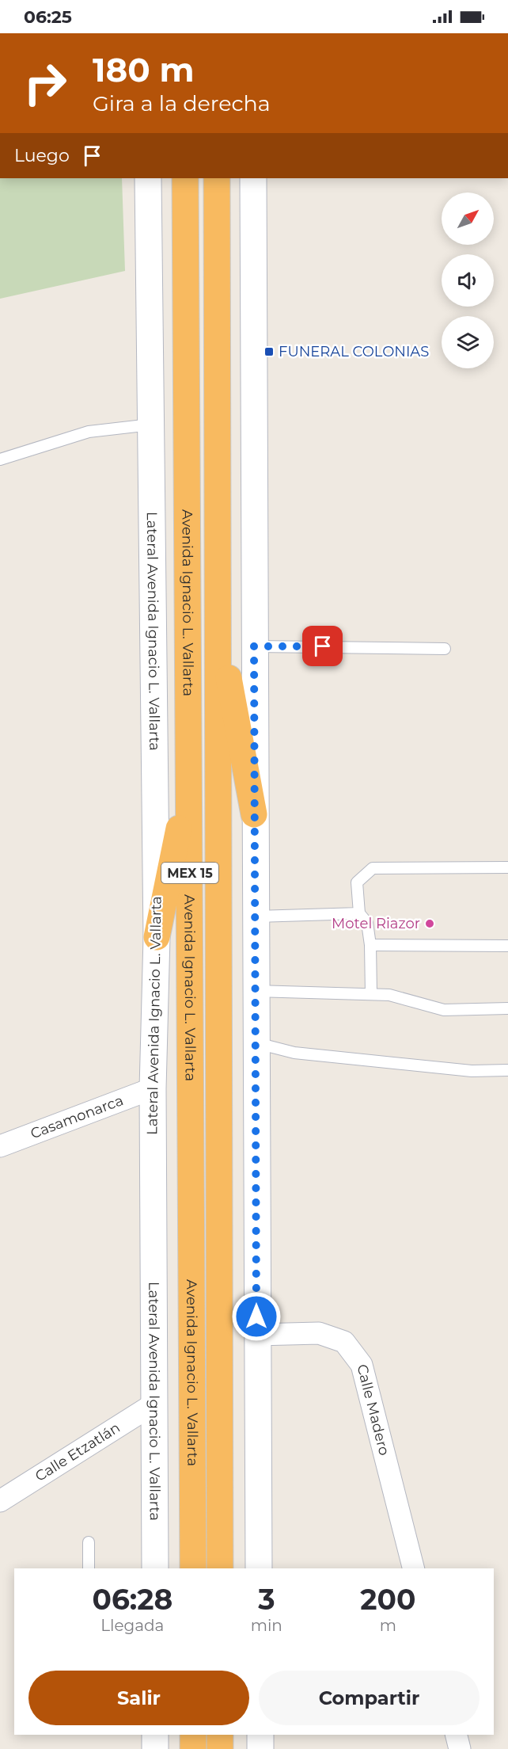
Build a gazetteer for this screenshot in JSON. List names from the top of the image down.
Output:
{
  "streets": {
    "highway": ["Avenida Ignacio L. Vallarta", "MEX 15"],
    "street": [
      "Lateral Avenida Ignacio L. Vallarta",
      "Casamonarca",
      "Calle Madero",
      "Calle Etzatlán"
    ]
  },
  "crossings": [
    ["Lateral Avenida Ignacio L. Vallarta", "Casamonarca"],
    ["Lateral Avenida Ignacio L. Vallarta", "Calle Etzatlán"]
  ],
  "places": {
    "transit": ["FUNERAL COLONIAS"],
    "other": ["Motel Riazor"]
  },
  "north": "top right",
  "page": {
    "status": "06:25",
    "turn": ["180 m", "Gira a la derecha"],
    "then": "Luego",
    "eta": [
      "06:28",
      "Llegada",
      "3",
      "min",
      "200",
      "m"
    ],
    "buttons": ["Salir", "Compartir"]
  }
}
